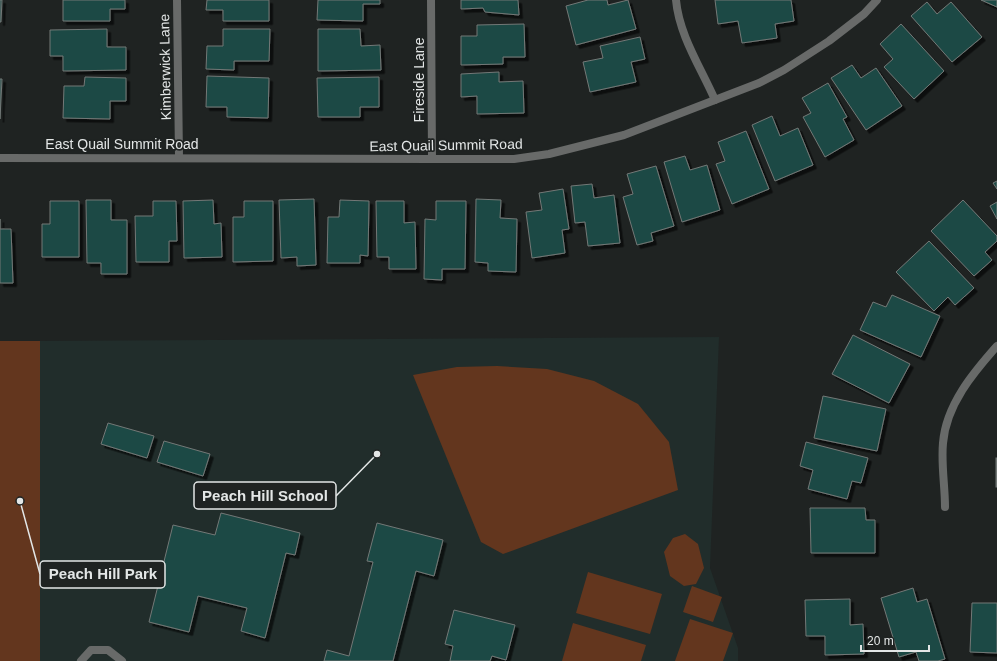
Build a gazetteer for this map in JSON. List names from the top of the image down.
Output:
{
  "streets": {
    "street": ["Kimberwick Lane", "Fireside Lane", "East Quail Summit Road"]
  },
  "crossings": [
    ["Kimberwick Lane", "East Quail Summit Road"],
    ["Fireside Lane", "East Quail Summit Road"]
  ],
  "places": ["Peach Hill School", "Peach Hill Park"],
  "scale_bar": "20 m"
}
